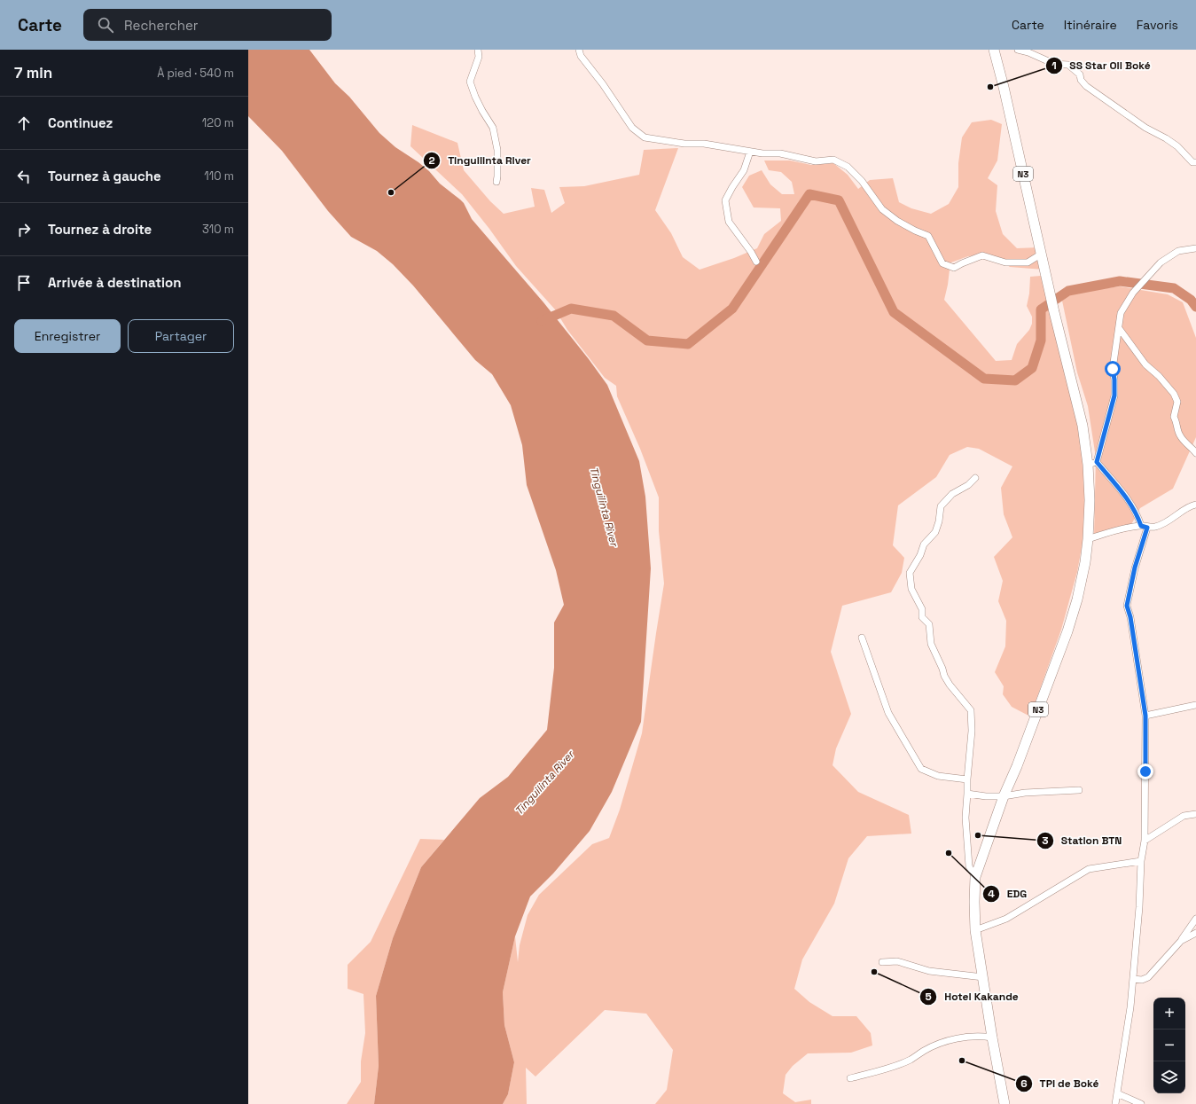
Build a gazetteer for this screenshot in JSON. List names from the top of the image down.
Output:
{
  "streets": {
    "highway": ["N3"]
  },
  "water": ["Tinguilinta River"],
  "places": [
    "SS Star Oil Boké",
    "Tinguilinta River",
    "Station BTN",
    "EDG",
    "Hotel Kakande",
    "TPI de Boké"
  ],
  "page": {
    "header": "Carte",
    "search": "Rechercher",
    "nav": ["Carte", "Itinéraire", "Favoris"],
    "heading": ["7 min", "À pied · 540 m"],
    "list": [
      ["Continuez", "120 m"],
      ["Tournez à gauche", "110 m"],
      ["Tournez à droite", "310 m"],
      "Arrivée à destination"
    ],
    "buttons": ["Enregistrer", "Partager"],
    "map_buttons": ["+", "−"]
  }
}
